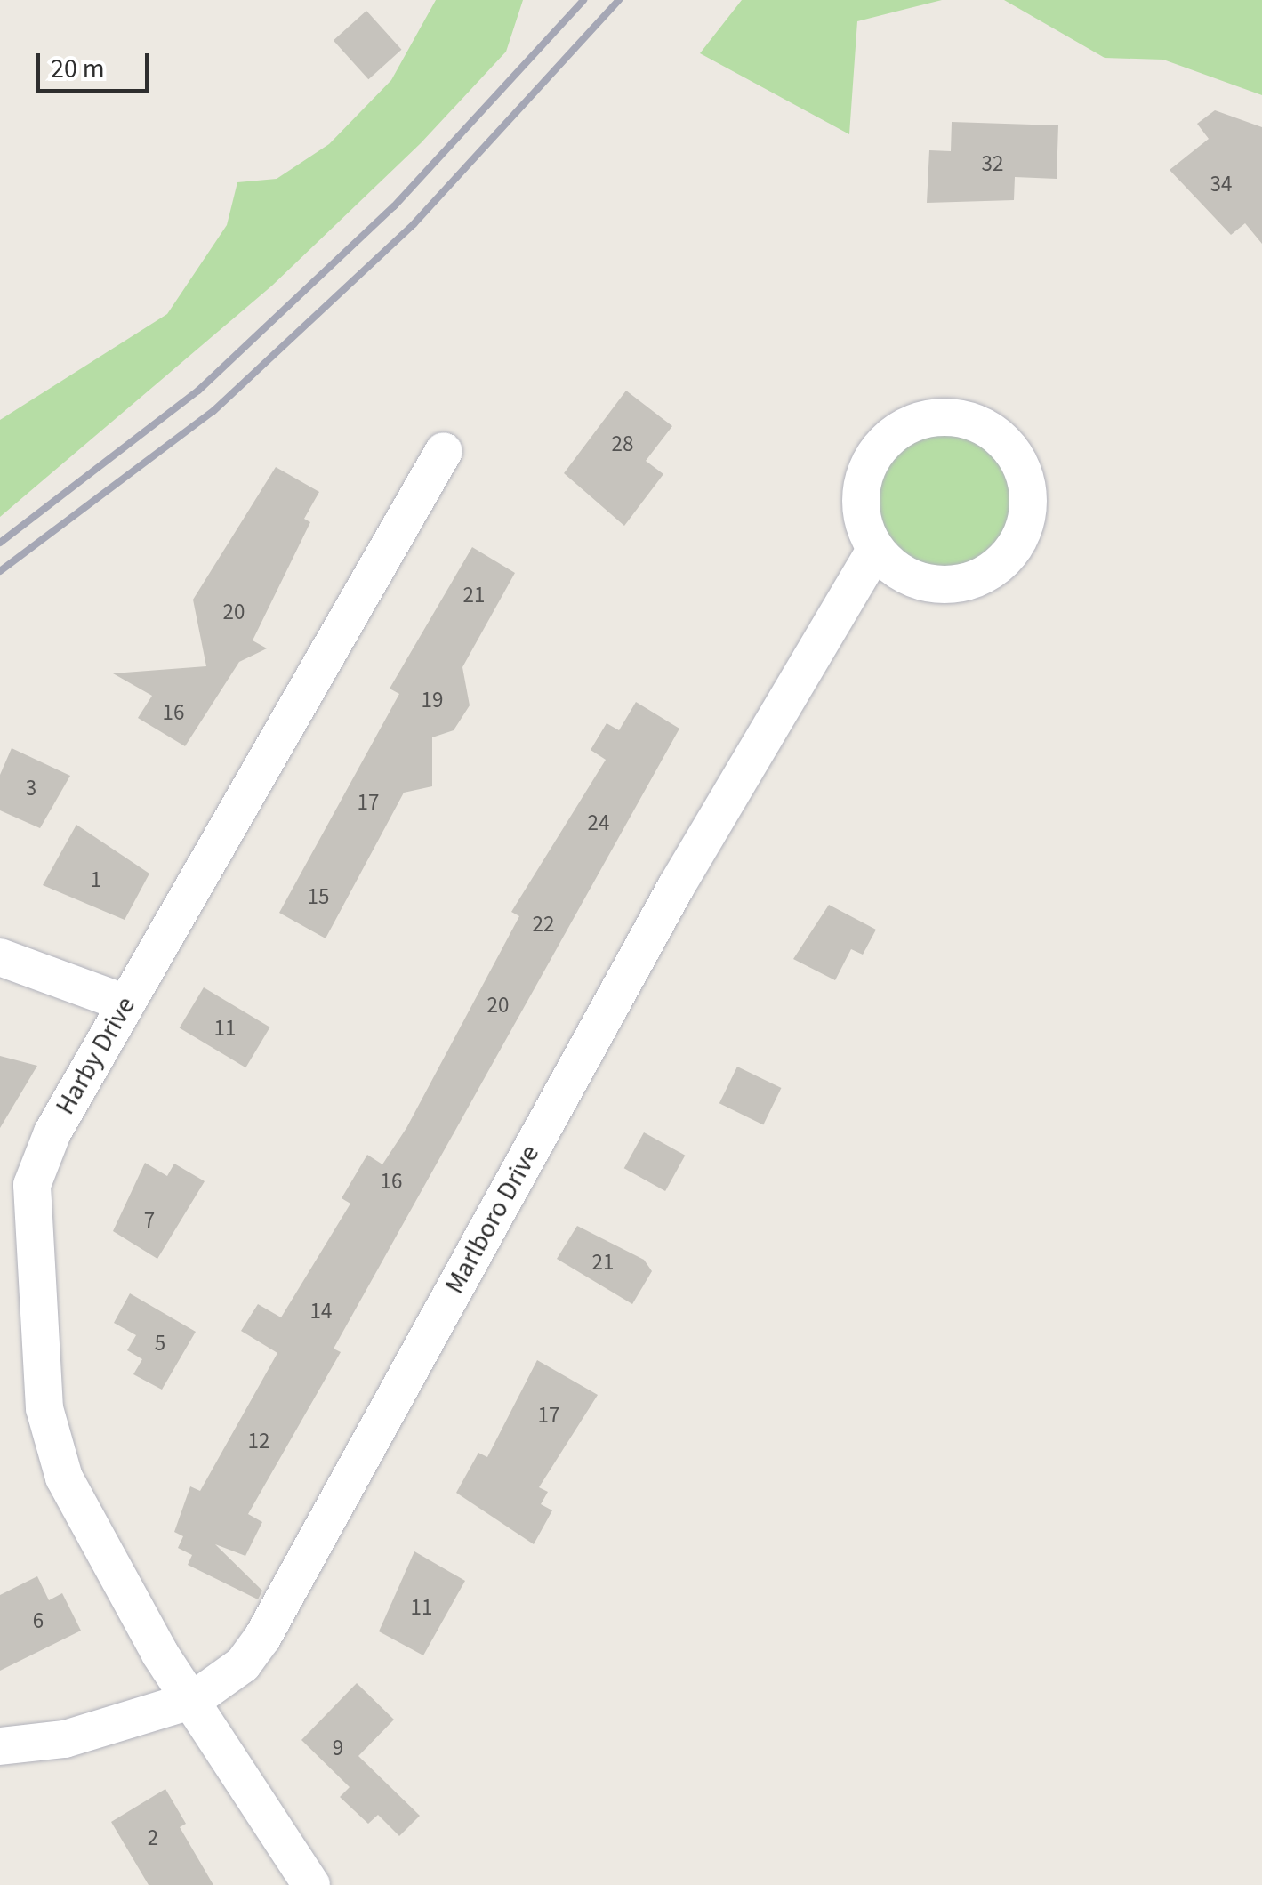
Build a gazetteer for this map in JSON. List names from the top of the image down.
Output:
{
  "streets": {
    "street": ["Harby Drive", "Marlboro Drive"]
  },
  "crossings": [
    ["Harby Drive", "Marlboro Drive"]
  ],
  "house_numbers": [
    "32",
    "34",
    "28",
    "21",
    "20",
    "19",
    "16",
    "3",
    "17",
    "24",
    "1",
    "15",
    "22",
    "20",
    "11",
    "16",
    "7",
    "21",
    "14",
    "5",
    "17",
    "12",
    "11",
    "6",
    "9",
    "2"
  ],
  "scale_bar": "20 m"
}
